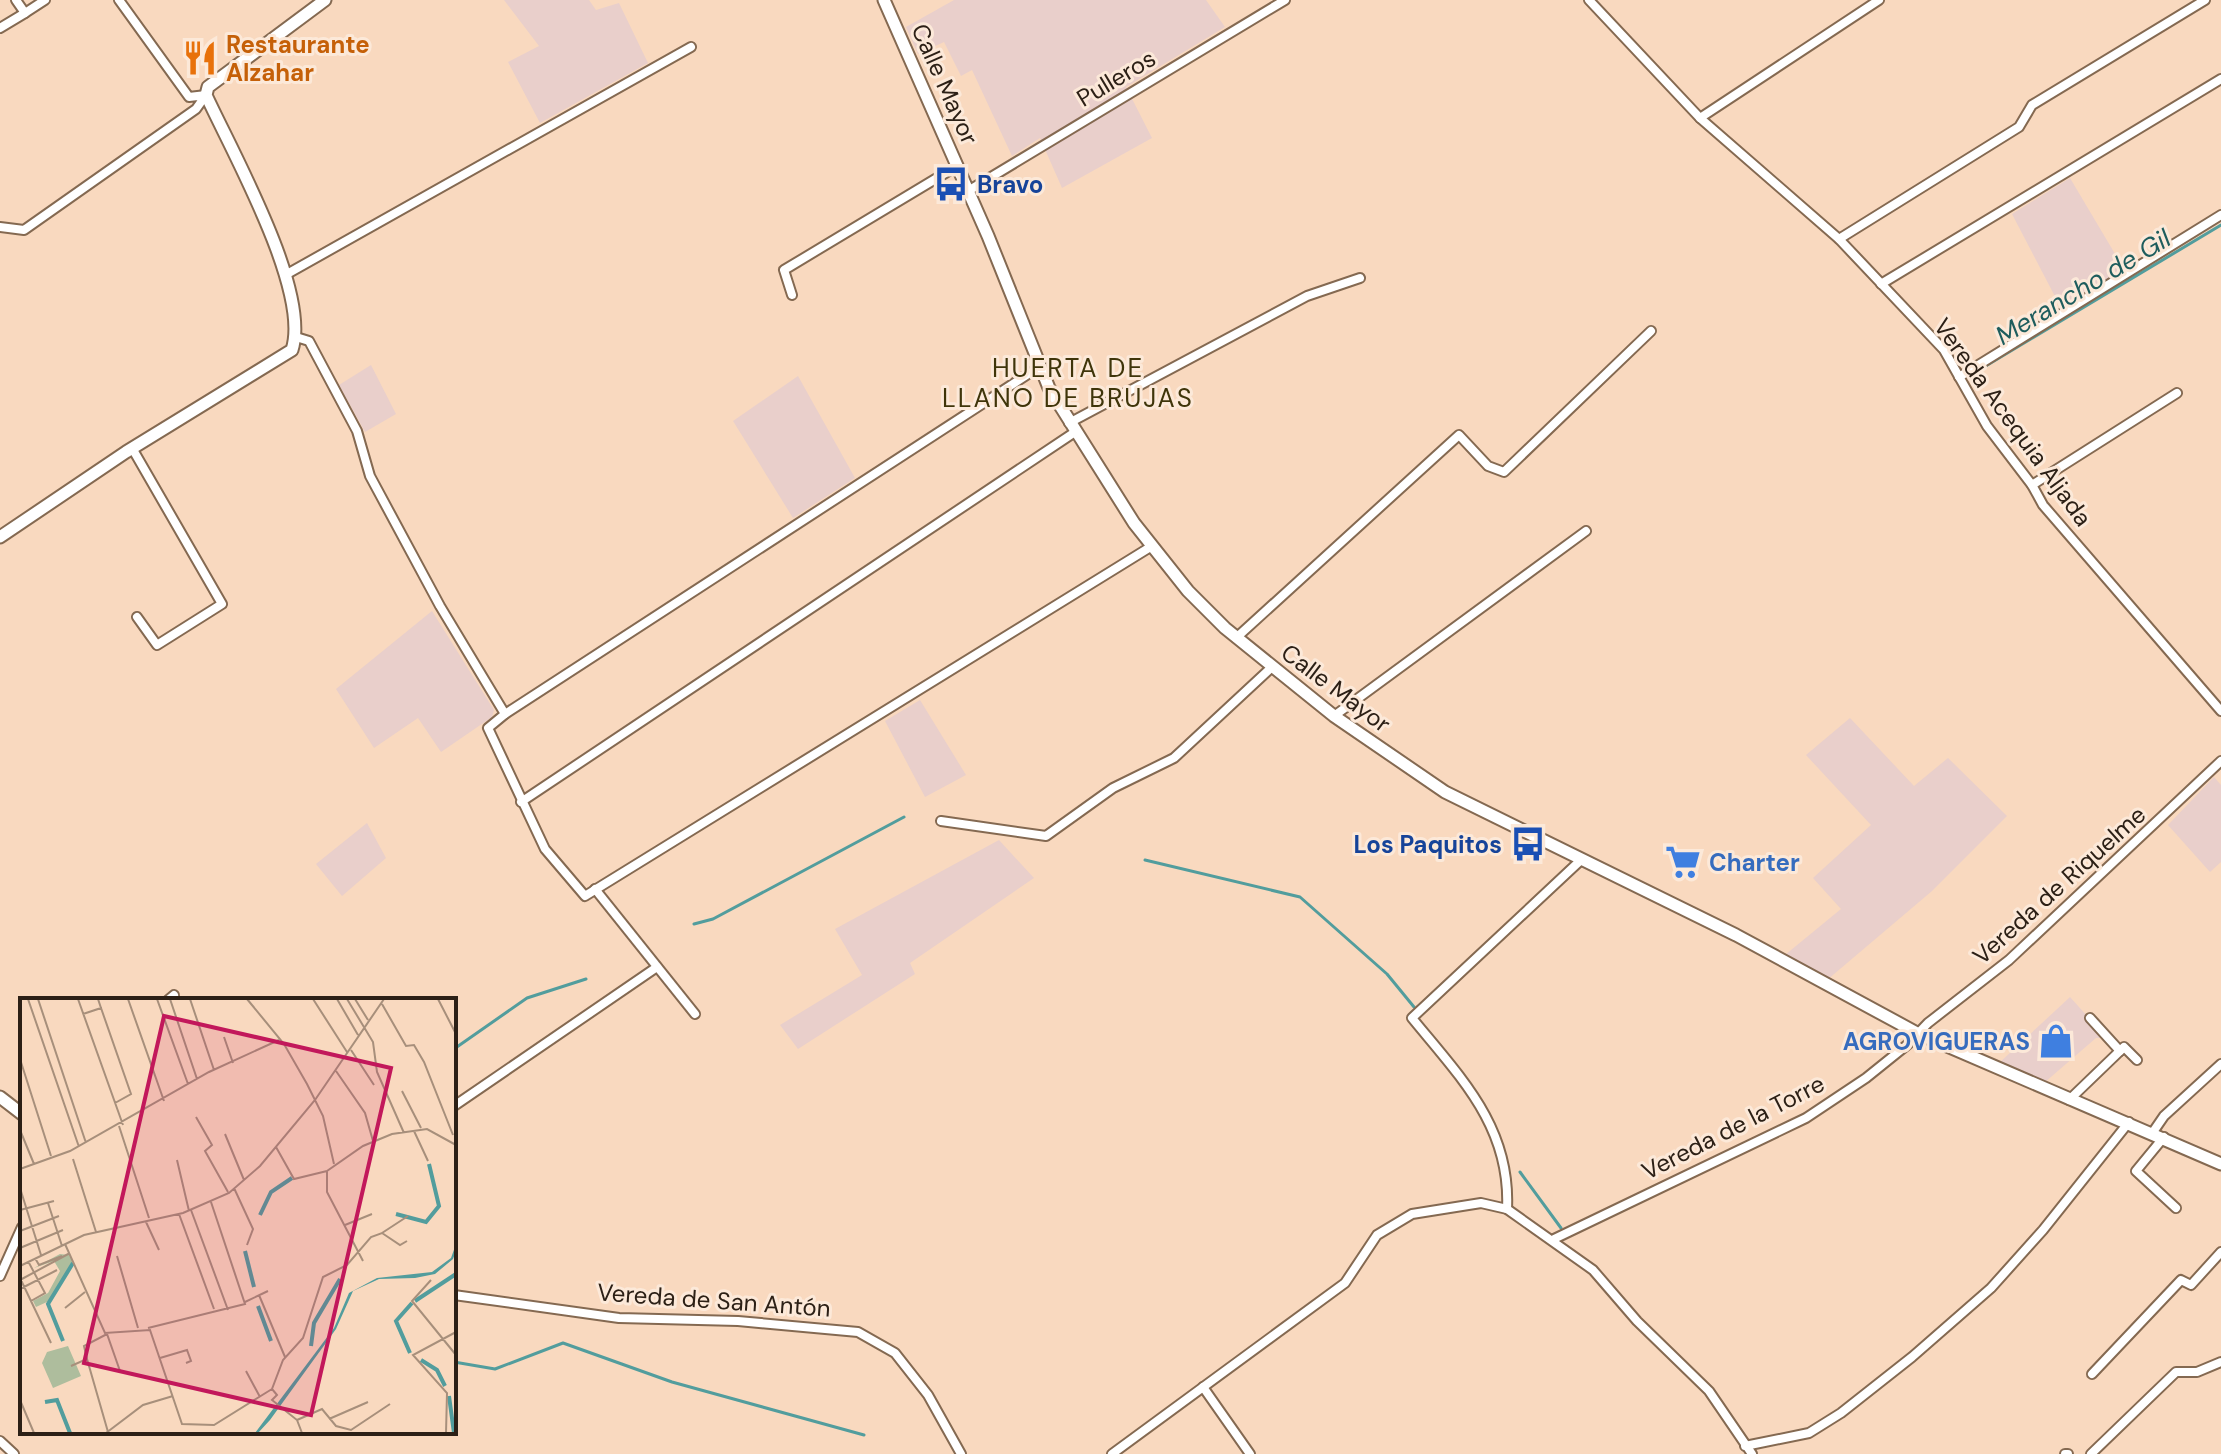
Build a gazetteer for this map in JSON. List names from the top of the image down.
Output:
{
  "streets": {
    "main road": ["Calle Mayor"],
    "street": [
      "Pulleros",
      "Vereda Acequia Aljada",
      "Vereda de Riquelme",
      "Vereda de la Torre",
      "Vereda de San Antón"
    ]
  },
  "crossings": [
    ["Pulleros", "Calle Mayor"],
    ["Calle Mayor", "Vereda de Riquelme"],
    ["Calle Mayor", "Vereda de la Torre"],
    ["Vereda de Riquelme", "Vereda de la Torre"]
  ],
  "districts": ["HUERTA DE LLANO DE BRUJAS"],
  "water": ["Merancho de Gil"],
  "places": {
    "restaurant": ["Restaurante Alzahar"],
    "bus stop": ["Bravo", "Los Paquitos"],
    "supermarket": ["Charter"],
    "shop": ["AGROVIGUERAS"]
  }
}
